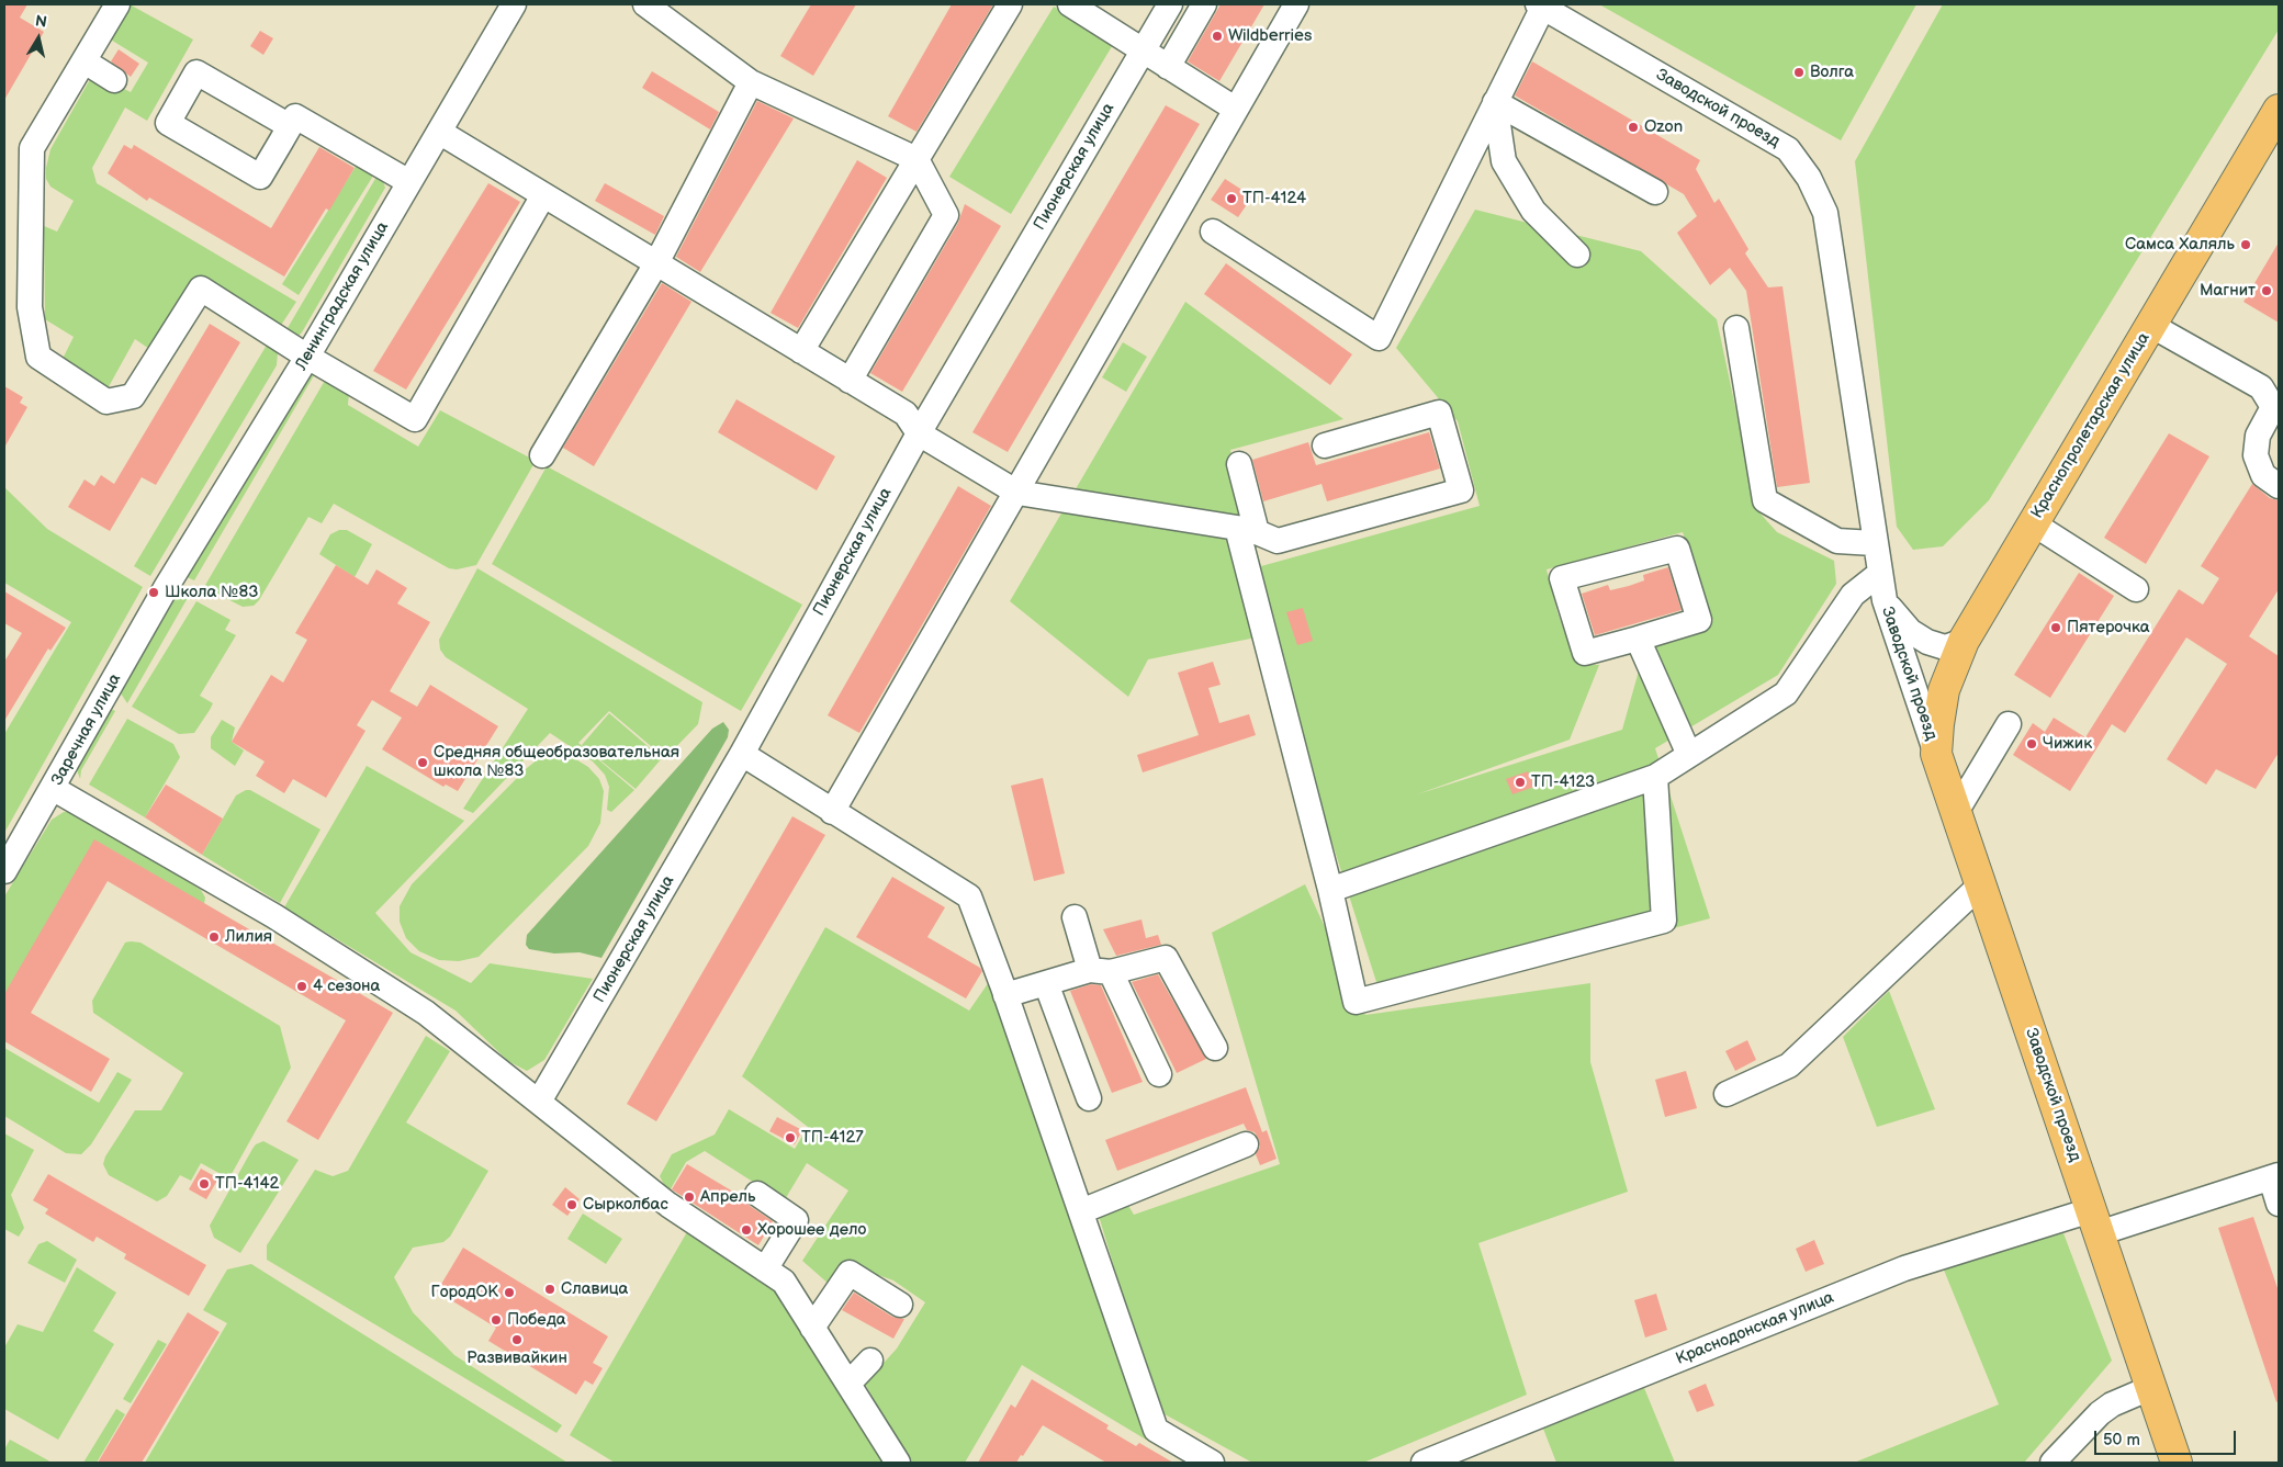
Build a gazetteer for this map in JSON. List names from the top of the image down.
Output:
{
  "streets": {
    "main road": ["Заводской проезд", "Краснопролетарская улица"],
    "street": [
      "Пионерская улица",
      "Ленинградская улица",
      "Заречная улица",
      "Краснодонская улица"
    ]
  },
  "crossings": [
    ["Заводской проезд", "Краснопролетарская улица"],
    ["Заводской проезд", "Краснодонская улица"],
    ["Ленинградская улица", "Заречная улица"]
  ],
  "places": [
    "Wildberries",
    "Волга",
    "Ozon",
    "ТП-4124",
    "Самса Халяль",
    "Магнит",
    "Школа №83",
    "Пятерочка",
    "Чижик",
    "Средняя общеобразовательная школа №83",
    "ТП-4123",
    "Лилия",
    "4 сезона",
    "ТП-4127",
    "ТП-4142",
    "Апрель",
    "Сырколбас",
    "Хорошее дело",
    "Славица",
    "ГородОК",
    "Победа",
    "Развивайкин"
  ],
  "scale_bar": "50 m",
  "north": "top"
}
